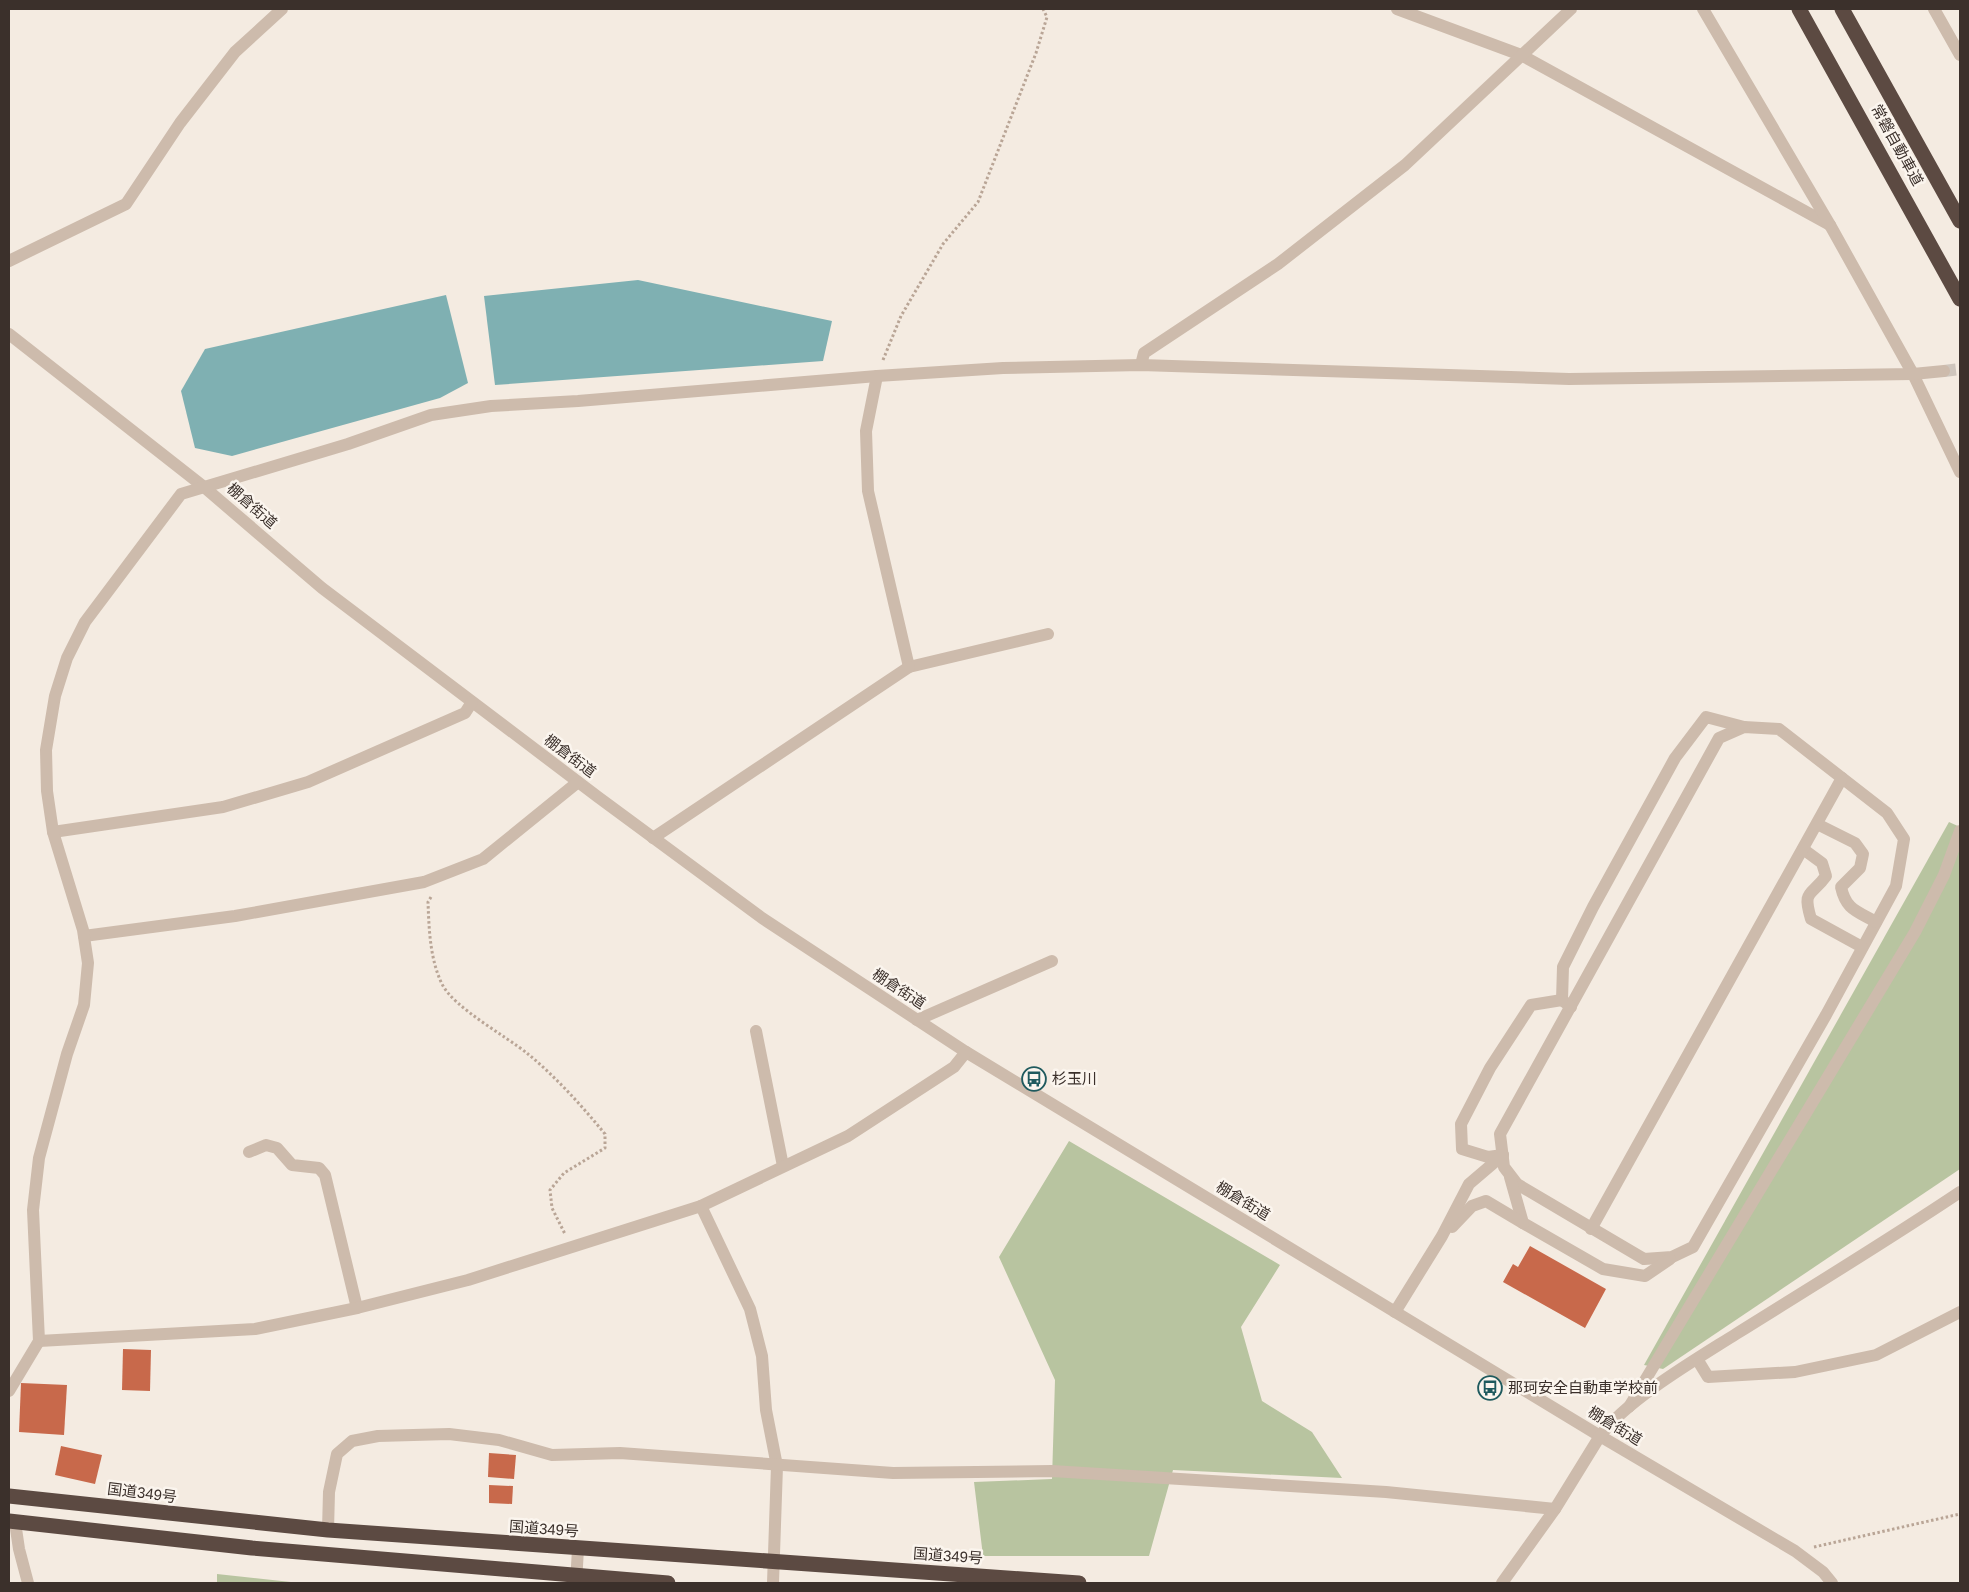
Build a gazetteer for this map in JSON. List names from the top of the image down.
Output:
{
  "streets": {
    "highway": ["常磐自動車道", "国道349号"],
    "street": ["棚倉街道"]
  },
  "places": {
    "bus stop": ["杉玉川", "那珂安全自動車学校前"]
  }
}
